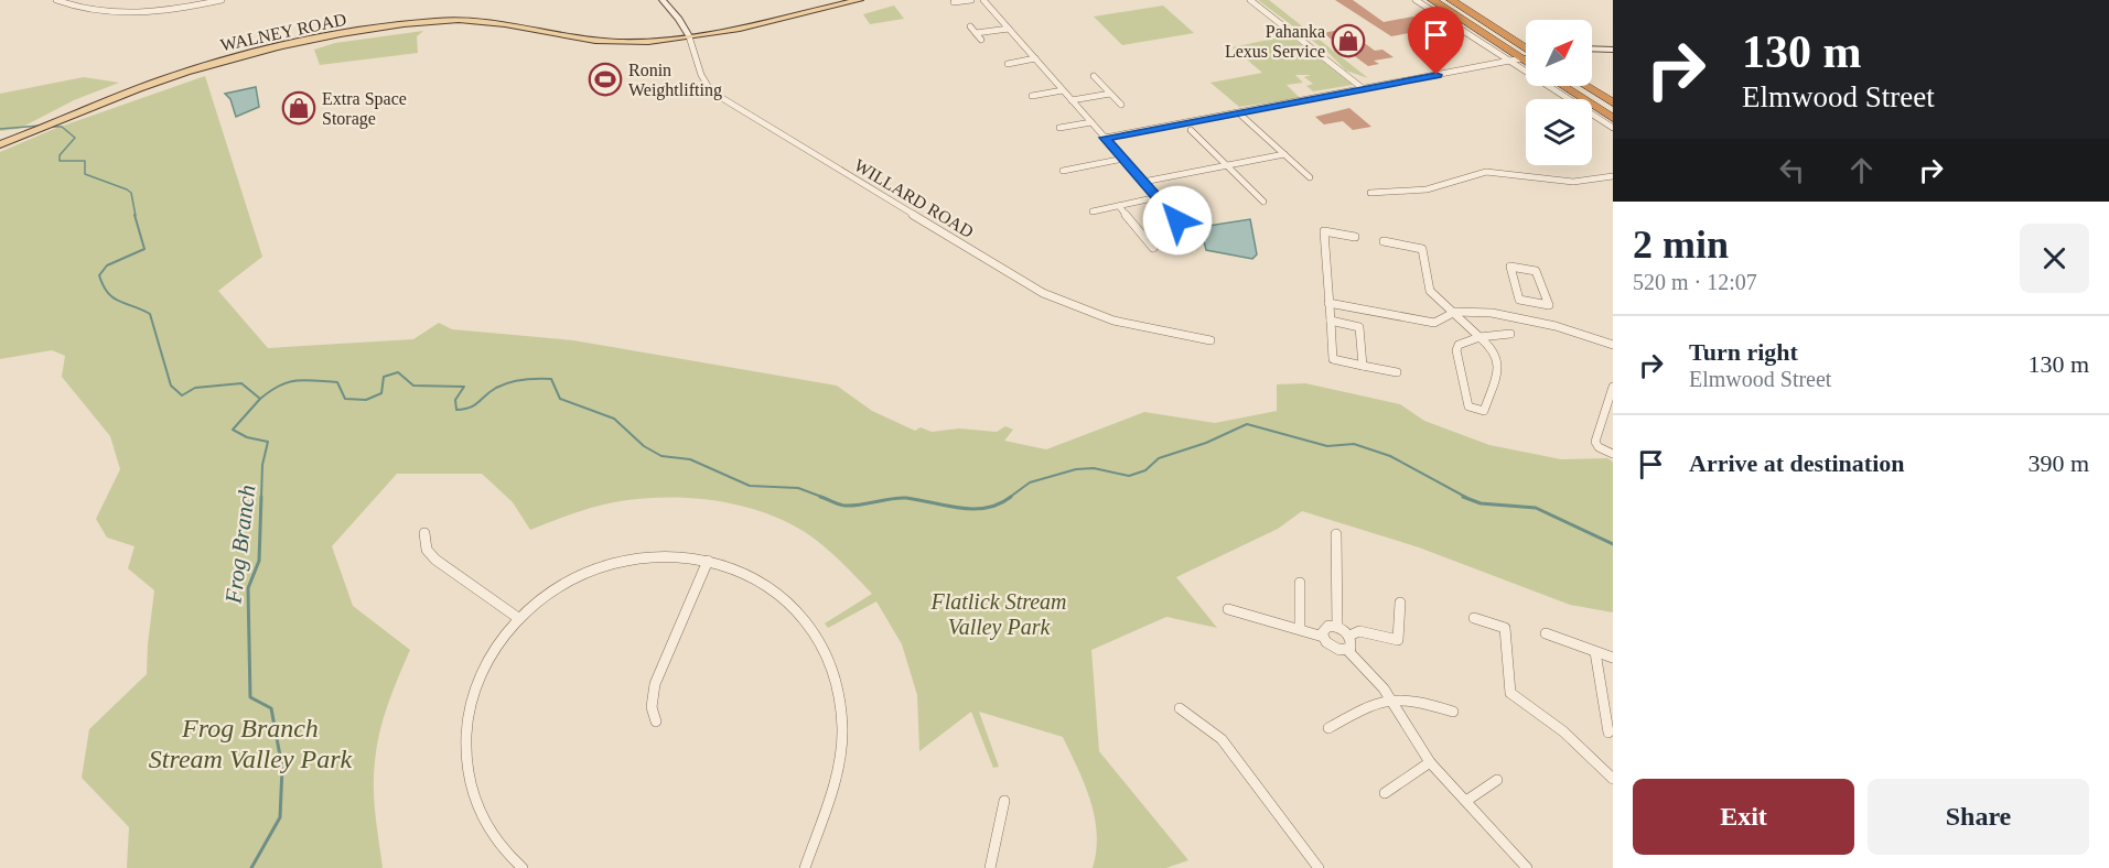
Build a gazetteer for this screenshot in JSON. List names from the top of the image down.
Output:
{
  "streets": {
    "main road": ["WALNEY ROAD", "WILLARD ROAD"]
  },
  "crossings": [
    ["WALNEY ROAD", "WILLARD ROAD"]
  ],
  "water": ["Frog Branch"],
  "parks": ["Flatlick Stream Valley Park", "Frog Branch Stream Valley Park"],
  "places": {
    "shop": ["Pahanka Lexus Service", "Extra Space Storage"],
    "sports": ["Ronin Weightlifting"]
  },
  "north": "top right",
  "page": {
    "turn": ["130 m", "Elmwood Street"],
    "heading": ["2 min", "520 m · 12:07"],
    "list": [
      {
        "name": "Turn right",
        "note": "Elmwood Street",
        "value": "130 m"
      },
      {
        "name": "Arrive at destination",
        "value": "390 m"
      }
    ],
    "buttons": ["Exit", "Share"]
  }
}
